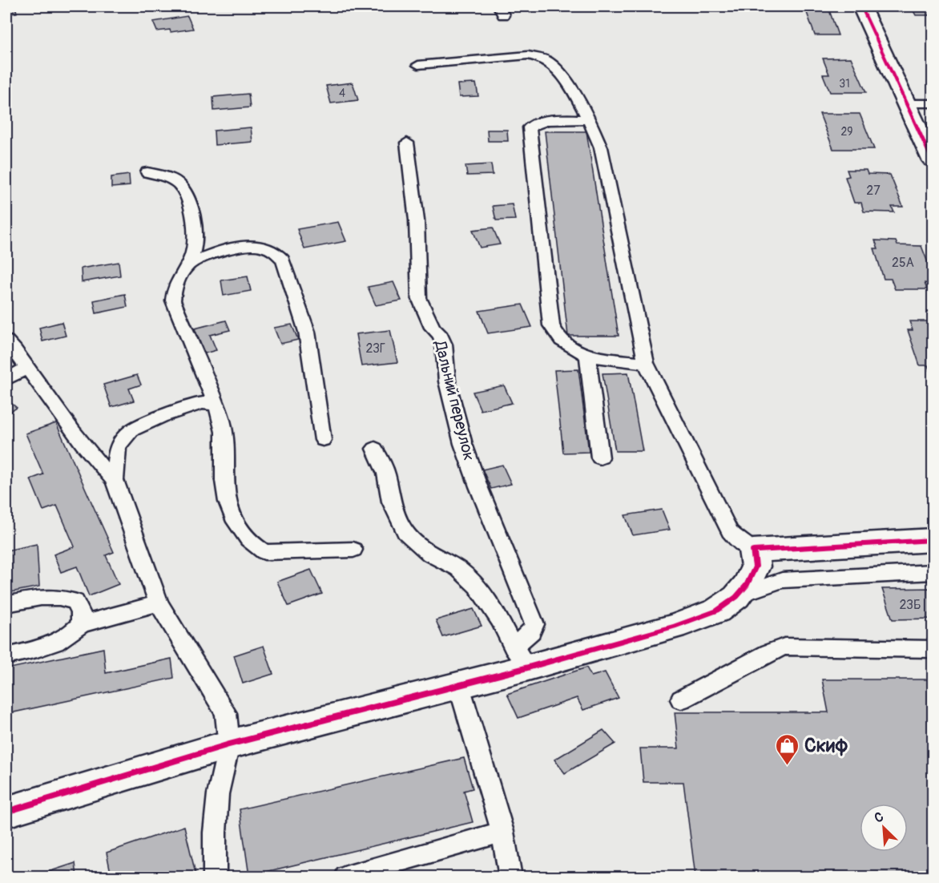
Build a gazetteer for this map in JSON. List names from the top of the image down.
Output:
{
  "streets": {
    "lane": ["Дальний переулок"]
  },
  "places": {
    "shop": ["Скиф"]
  },
  "house_numbers": [
    "31",
    "4",
    "29",
    "27",
    "25А",
    "23Г",
    "23Б"
  ],
  "north": "top left"
}
